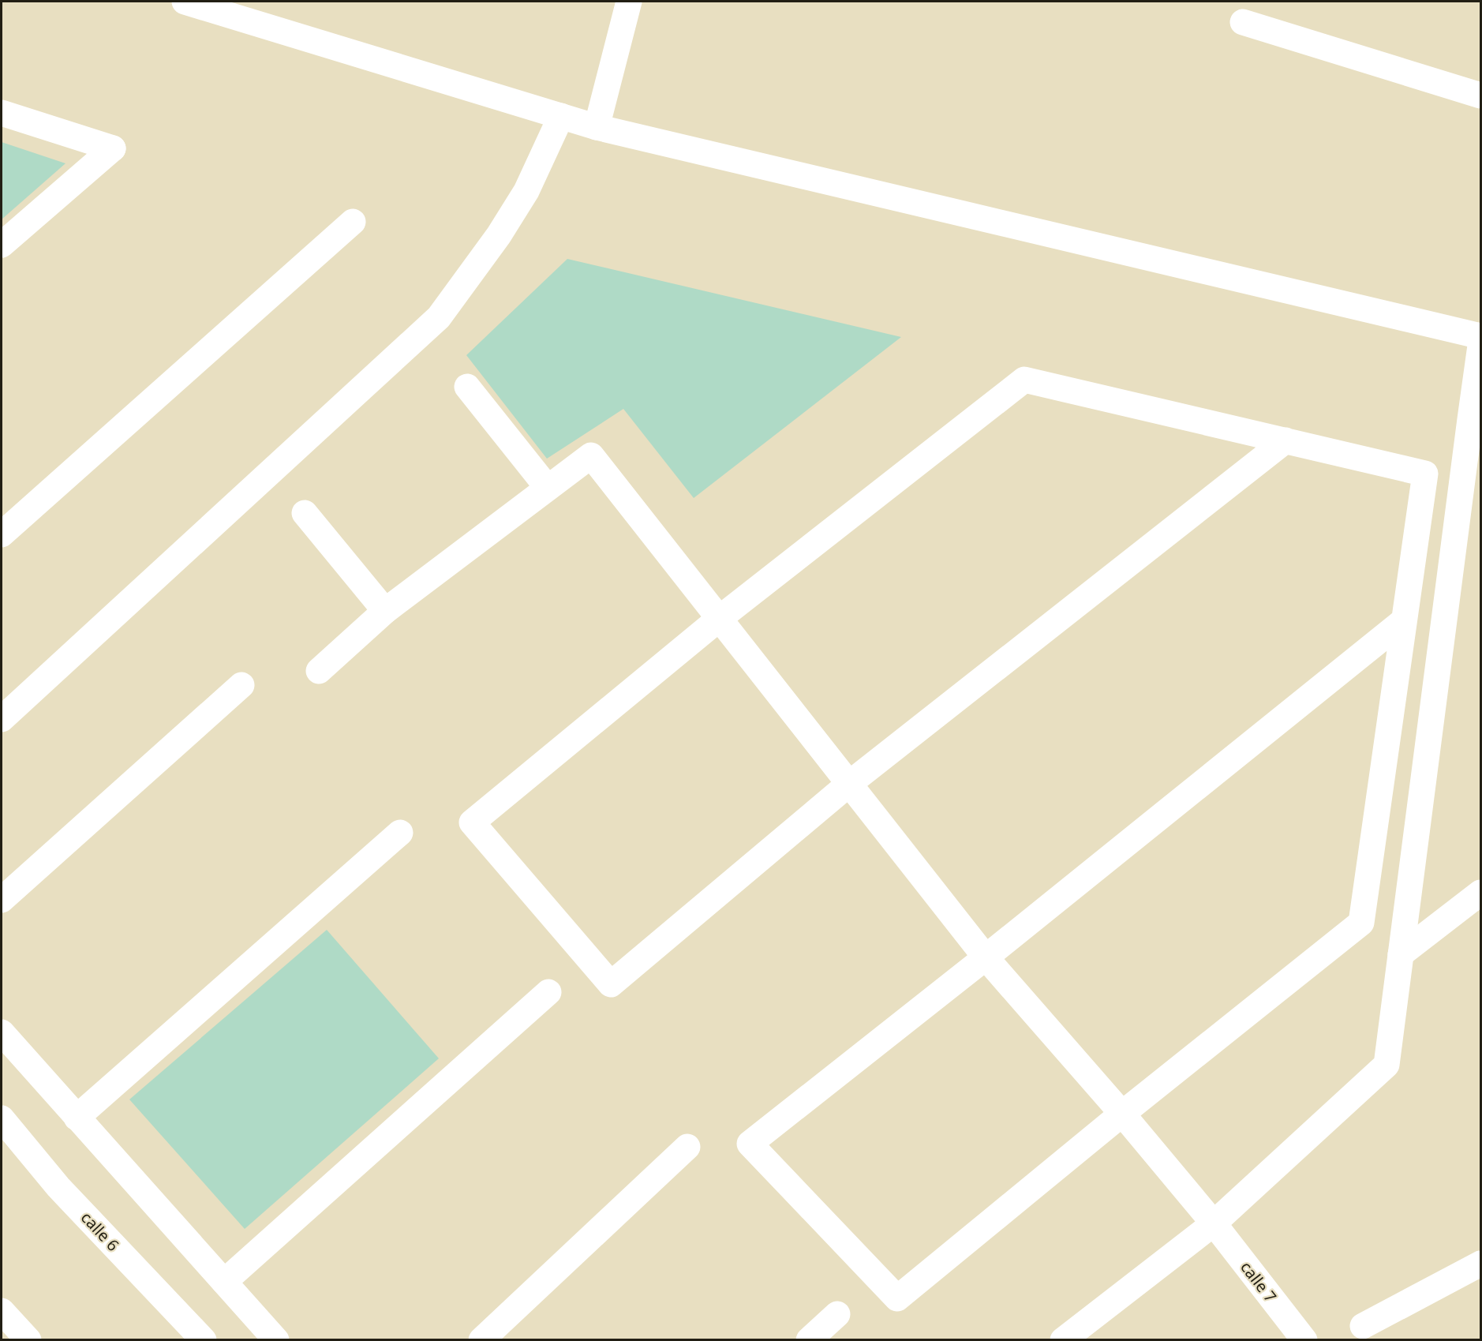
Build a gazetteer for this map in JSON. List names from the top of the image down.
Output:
{
  "streets": {
    "street": ["calle 6", "calle 7"]
  }
}
